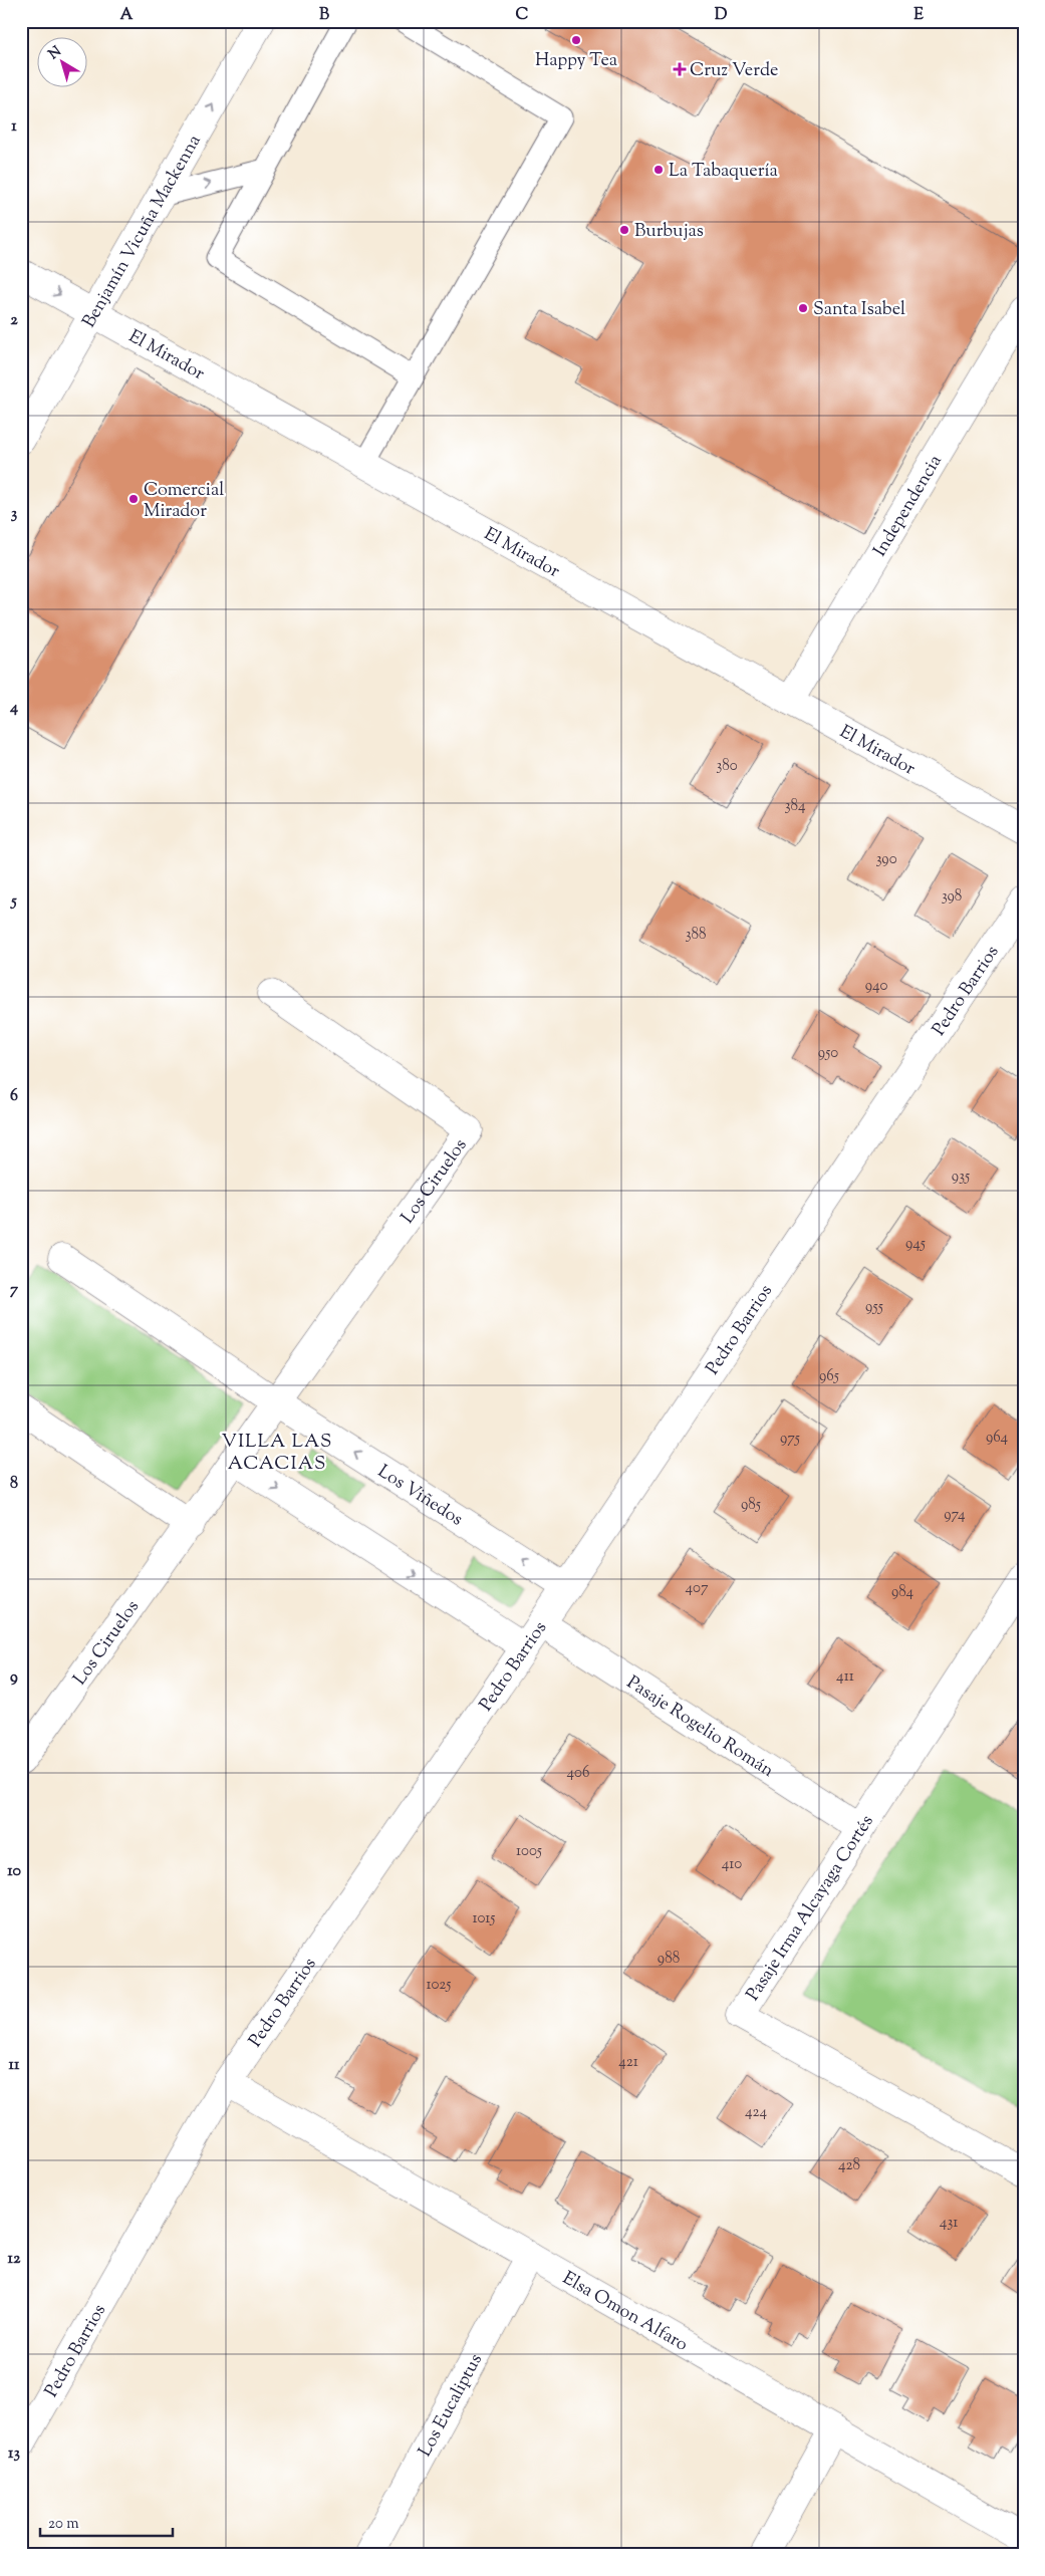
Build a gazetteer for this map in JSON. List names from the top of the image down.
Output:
{
  "streets": {
    "street": [
      "Benjamín Vicuña Mackenna",
      "El Mirador",
      "Independencia",
      "Pedro Barrios",
      "Los Ciruelos",
      "Los Viñedos",
      "Pasaje Rogelio Román",
      "Pasaje Irma Alcayaga Cortés",
      "Elsa Omon Alfaro",
      "Los Eucaliptus"
    ]
  },
  "crossings": [
    ["Benjamín Vicuña Mackenna", "El Mirador"],
    ["El Mirador", "Independencia"],
    ["Pedro Barrios", "Los Viñedos"],
    ["Pedro Barrios", "Pasaje Rogelio Román"],
    ["Pedro Barrios", "Elsa Omon Alfaro"],
    ["Los Ciruelos", "Los Viñedos"],
    ["Pasaje Rogelio Román", "Pasaje Irma Alcayaga Cortés"],
    ["Elsa Omon Alfaro", "Los Eucaliptus"]
  ],
  "one_way": ["Benjamín Vicuña Mackenna"],
  "districts": ["VILLA LAS ACACIAS"],
  "places": {
    "other": [
      "Happy Tea",
      "La Tabaquería",
      "Burbujas",
      "Santa Isabel",
      "Comercial Mirador"
    ],
    "health": ["Cruz Verde"]
  },
  "house_numbers": [
    "380",
    "384",
    "390",
    "398",
    "388",
    "940",
    "950",
    "935",
    "945",
    "955",
    "965",
    "964",
    "975",
    "985",
    "974",
    "407",
    "984",
    "411",
    "406",
    "1005",
    "410",
    "1015",
    "988",
    "1025",
    "421",
    "424",
    "428",
    "431"
  ],
  "scale_bar": "20 m",
  "north": "top left",
  "grid": {
    "columns": [
      "A",
      "B",
      "C",
      "D",
      "E"
    ],
    "rows": [
      "1",
      "2",
      "3",
      "4",
      "5",
      "6",
      "7",
      "8",
      "9",
      "10",
      "11",
      "12",
      "13"
    ]
  }
}
